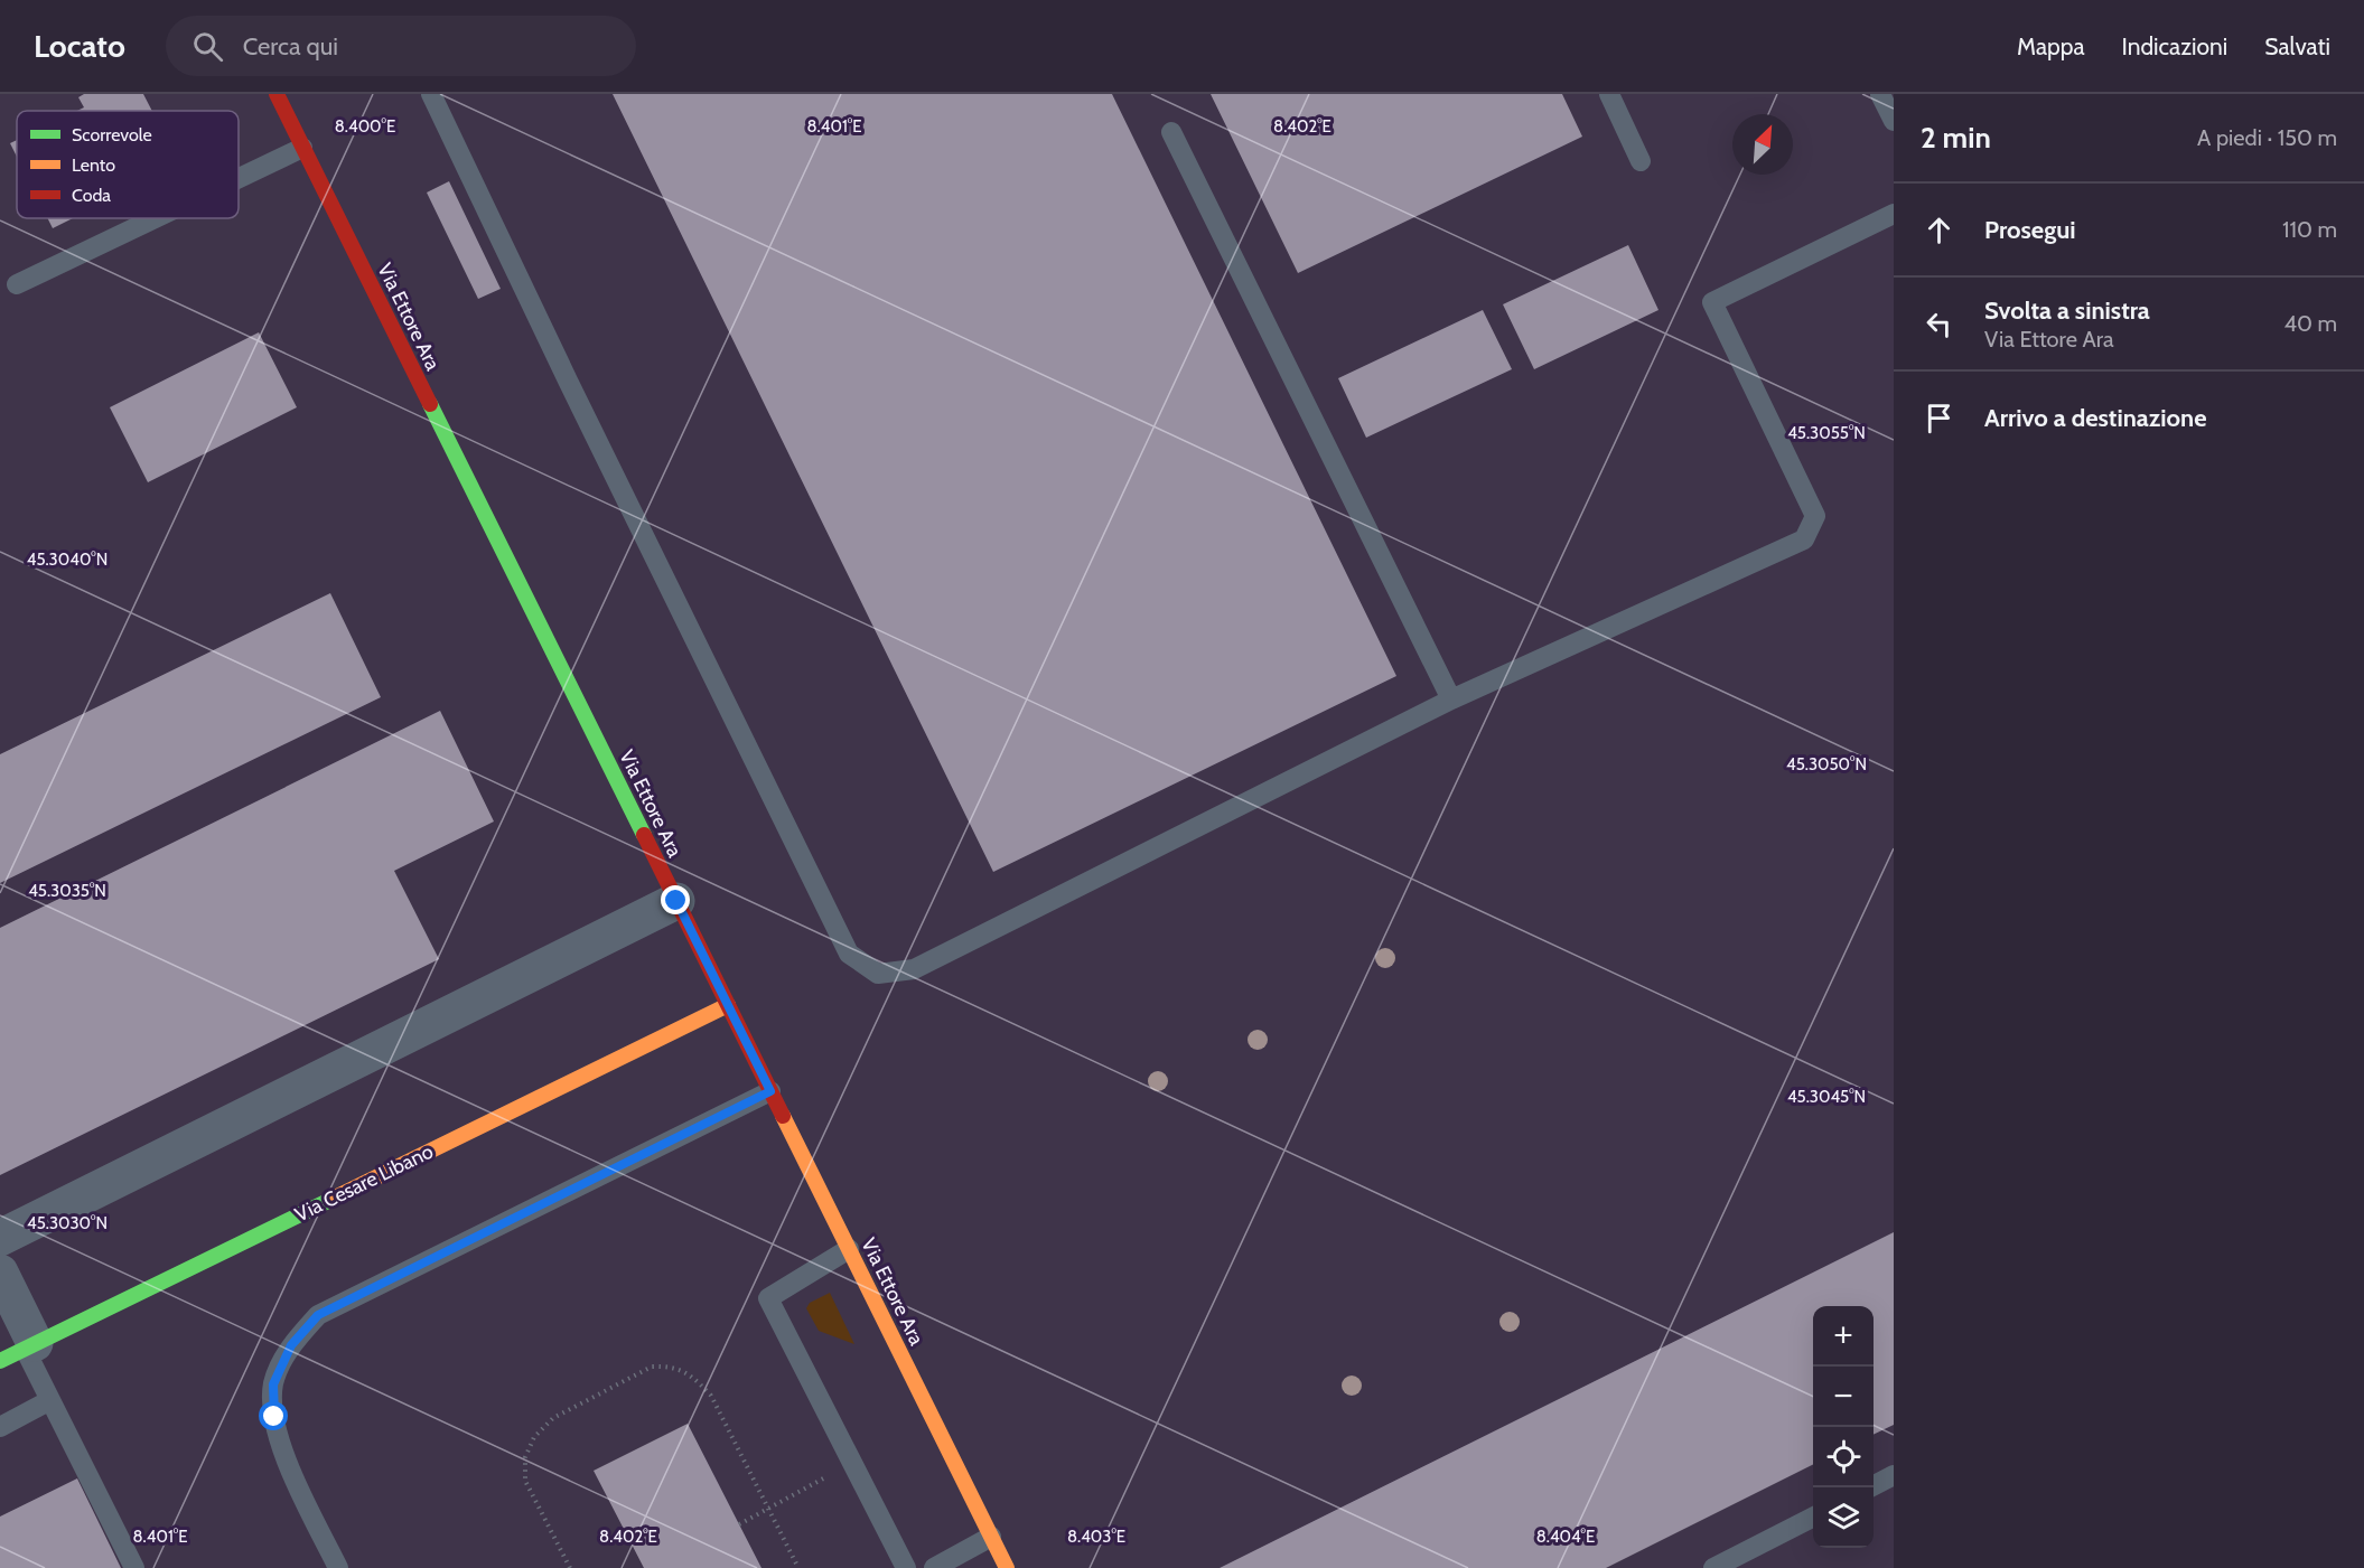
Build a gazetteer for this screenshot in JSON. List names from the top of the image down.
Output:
{
  "streets": {
    "street": ["Via Ettore Ara", "Via Cesare Libano"]
  },
  "crossings": [
    ["Via Ettore Ara", "Via Cesare Libano"]
  ],
  "legend": ["Scorrevole", "Lento", "Coda"],
  "north": "top right",
  "page": {
    "header": "Locato",
    "search": "Cerca qui",
    "nav": ["Mappa", "Indicazioni", "Salvati"],
    "heading": ["2 min", "A piedi · 150 m"],
    "list": [
      ["Prosegui", "110 m"],
      ["Svolta a sinistra", "Via Ettore Ara", "40 m"],
      "Arrivo a destinazione"
    ],
    "map_buttons": ["+", "−"]
  },
  "coordinates": [
    "8.400°E",
    "8.401°E",
    "8.402°E",
    "45.3055°N",
    "45.3040°N",
    "45.3050°N",
    "45.3035°N",
    "45.3045°N",
    "45.3030°N",
    "8.403°E",
    "8.404°E"
  ]
}
